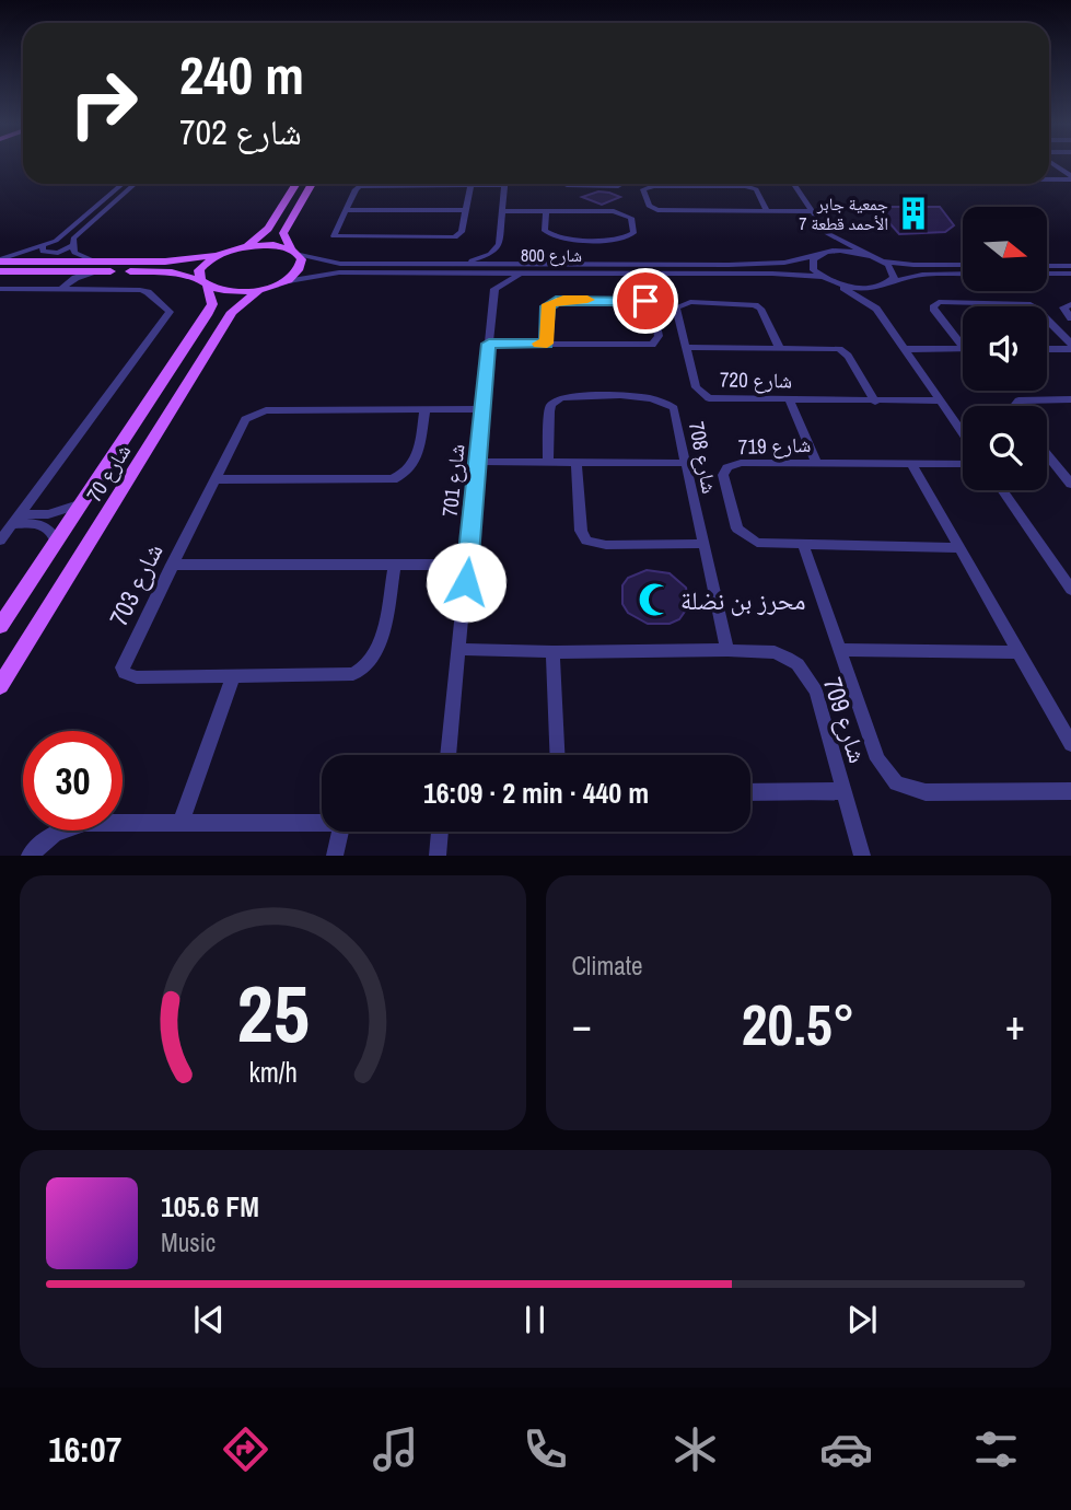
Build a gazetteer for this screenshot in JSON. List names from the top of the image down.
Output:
{
  "streets": {
    "main road": ["شارع 70"],
    "street": [
      "شارع 800",
      "شارع 720",
      "شارع 719",
      "شارع 708",
      "شارع 701",
      "شارع 703",
      "شارع 709"
    ]
  },
  "crossings": [
    ["شارع 708", "شارع 709"],
    ["شارع 701", "شارع 703"],
    ["شارع 701", "شارع 709"]
  ],
  "places": {
    "building": ["جمعية جابر الأحمد قطعة 7"],
    "mosque": ["محرز بن نضلة"]
  },
  "north": "right",
  "page": {
    "turn": ["240 m", "شارع 702"],
    "limit": "30",
    "trip": "16:09 · 2 min · 440 m",
    "tile": "Climate",
    "heat": ["−", "20.5°", "+"],
    "song": ["105.6 FM", "Music"],
    "tabs": "16:07",
    "gauge": ["25", "km/h"]
  }
}
